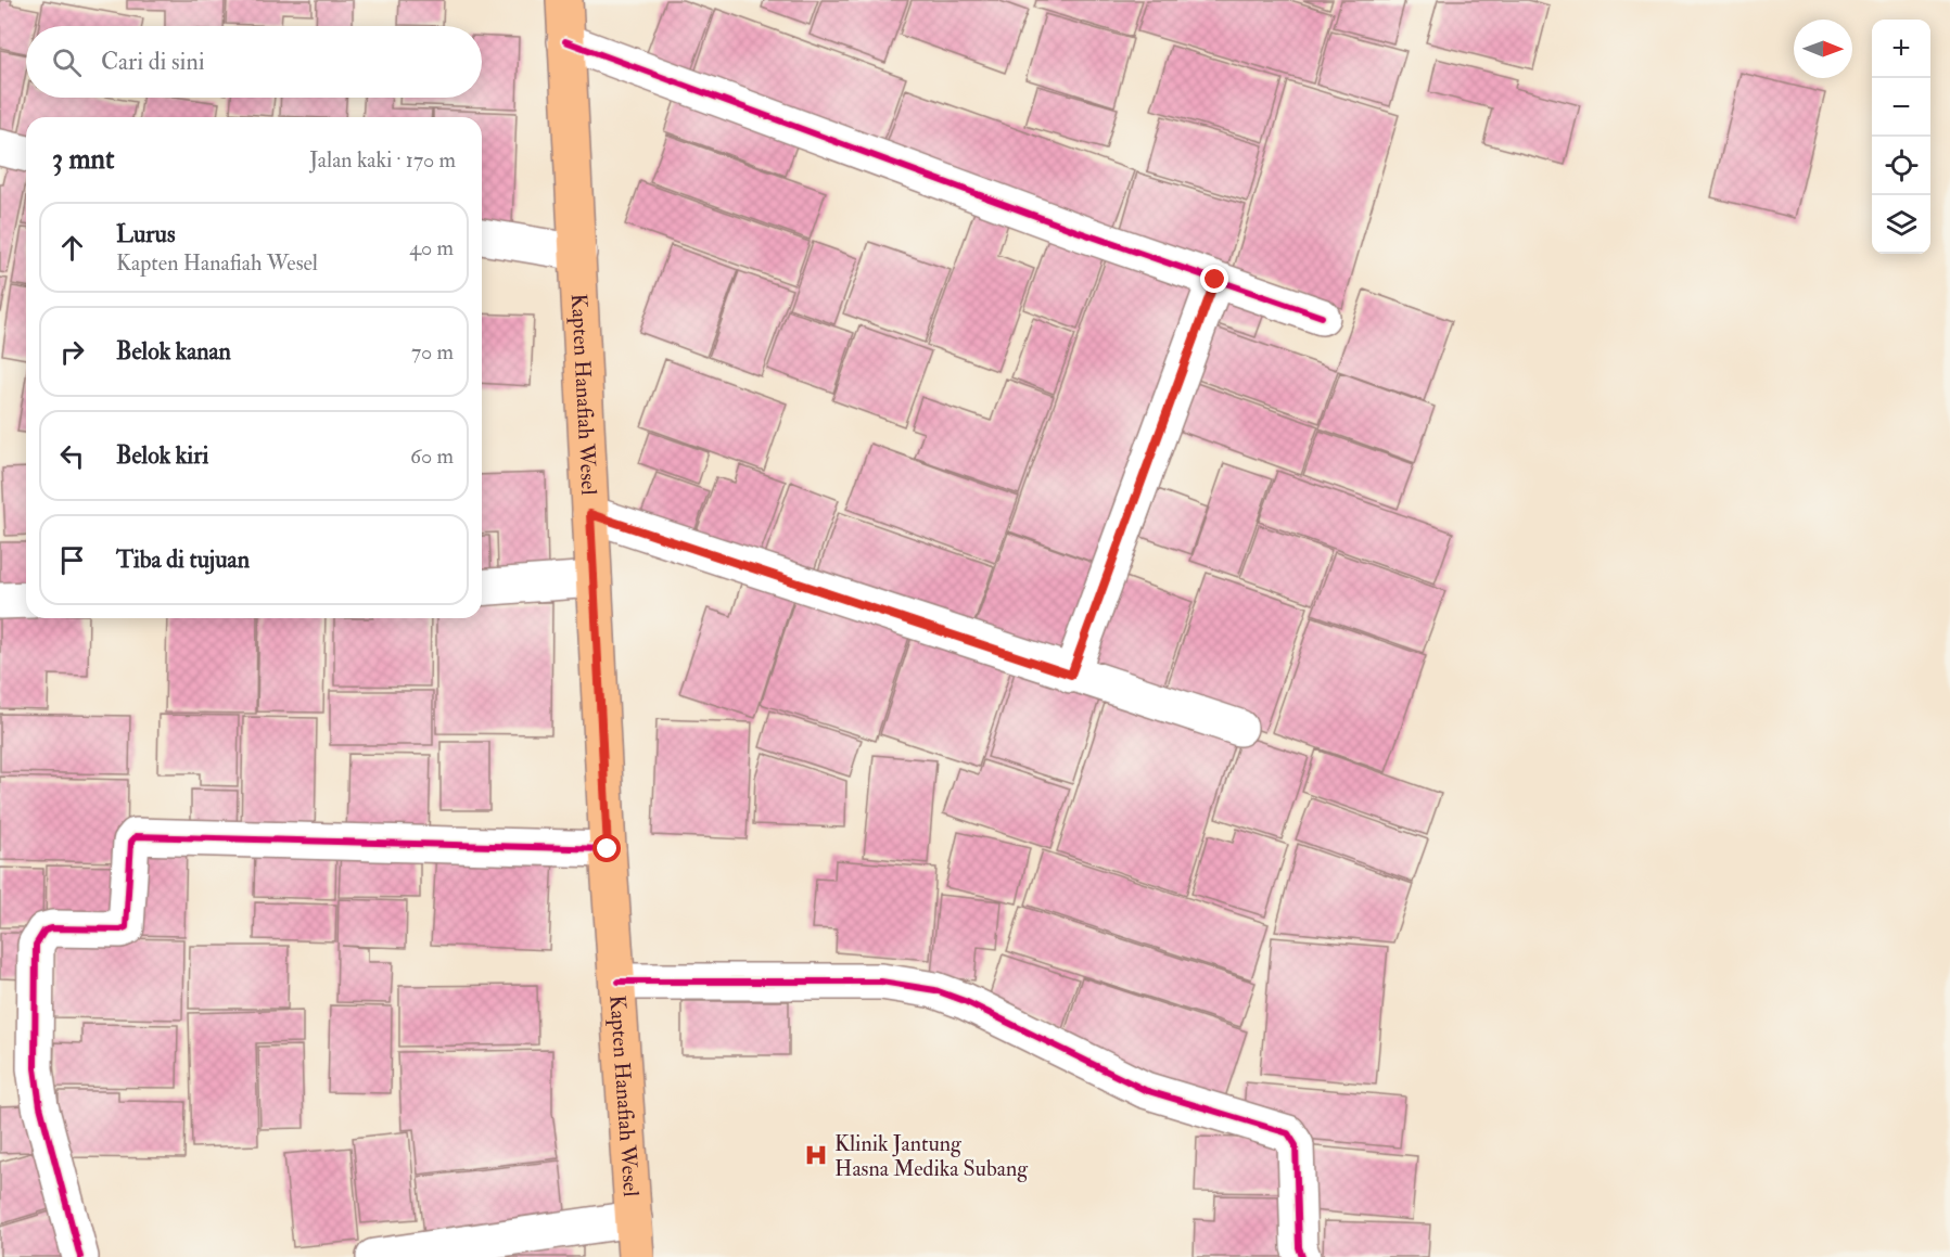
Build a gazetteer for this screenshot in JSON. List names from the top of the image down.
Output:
{
  "streets": {
    "main road": ["Kapten Hanafiah Wesel"]
  },
  "places": {
    "hospital": ["Klinik Jantung Hasna Medika Subang"]
  },
  "north": "right",
  "page": {
    "map_buttons": ["+", "−"],
    "search": "Cari di sini",
    "heading": ["3 mnt", "Jalan kaki · 170 m"],
    "list": [
      ["Lurus", "Kapten Hanafiah Wesel", "40 m"],
      ["Belok kanan", "70 m"],
      ["Belok kiri", "60 m"],
      "Tiba di tujuan"
    ]
  }
}
